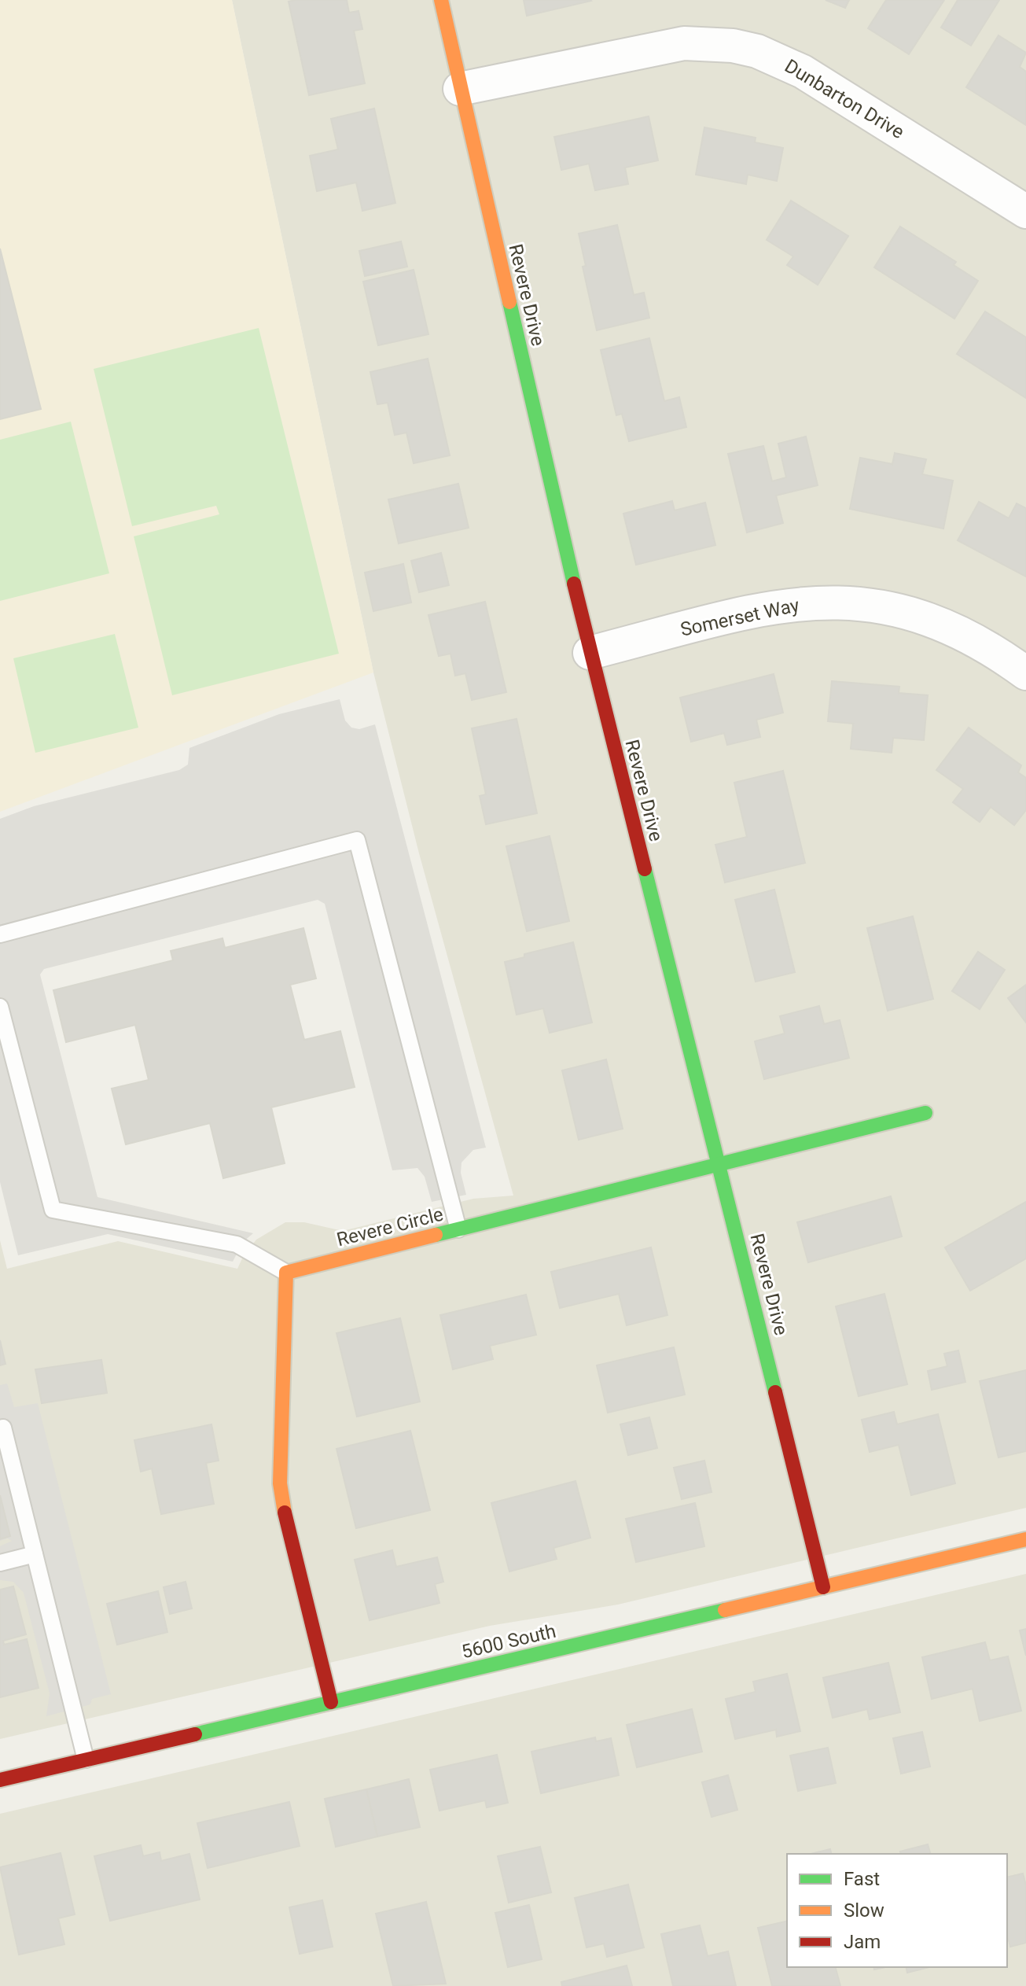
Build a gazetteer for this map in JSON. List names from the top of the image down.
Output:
{
  "streets": {
    "street": [
      "Dunbarton Drive",
      "Revere Drive",
      "Somerset Way",
      "Revere Circle",
      "5600 South"
    ]
  },
  "crossings": [
    ["Dunbarton Drive", "Revere Drive"],
    ["Revere Drive", "Somerset Way"],
    ["Revere Drive", "Revere Circle"],
    ["Revere Drive", "5600 South"]
  ],
  "legend": ["Fast", "Slow", "Jam"]
}
